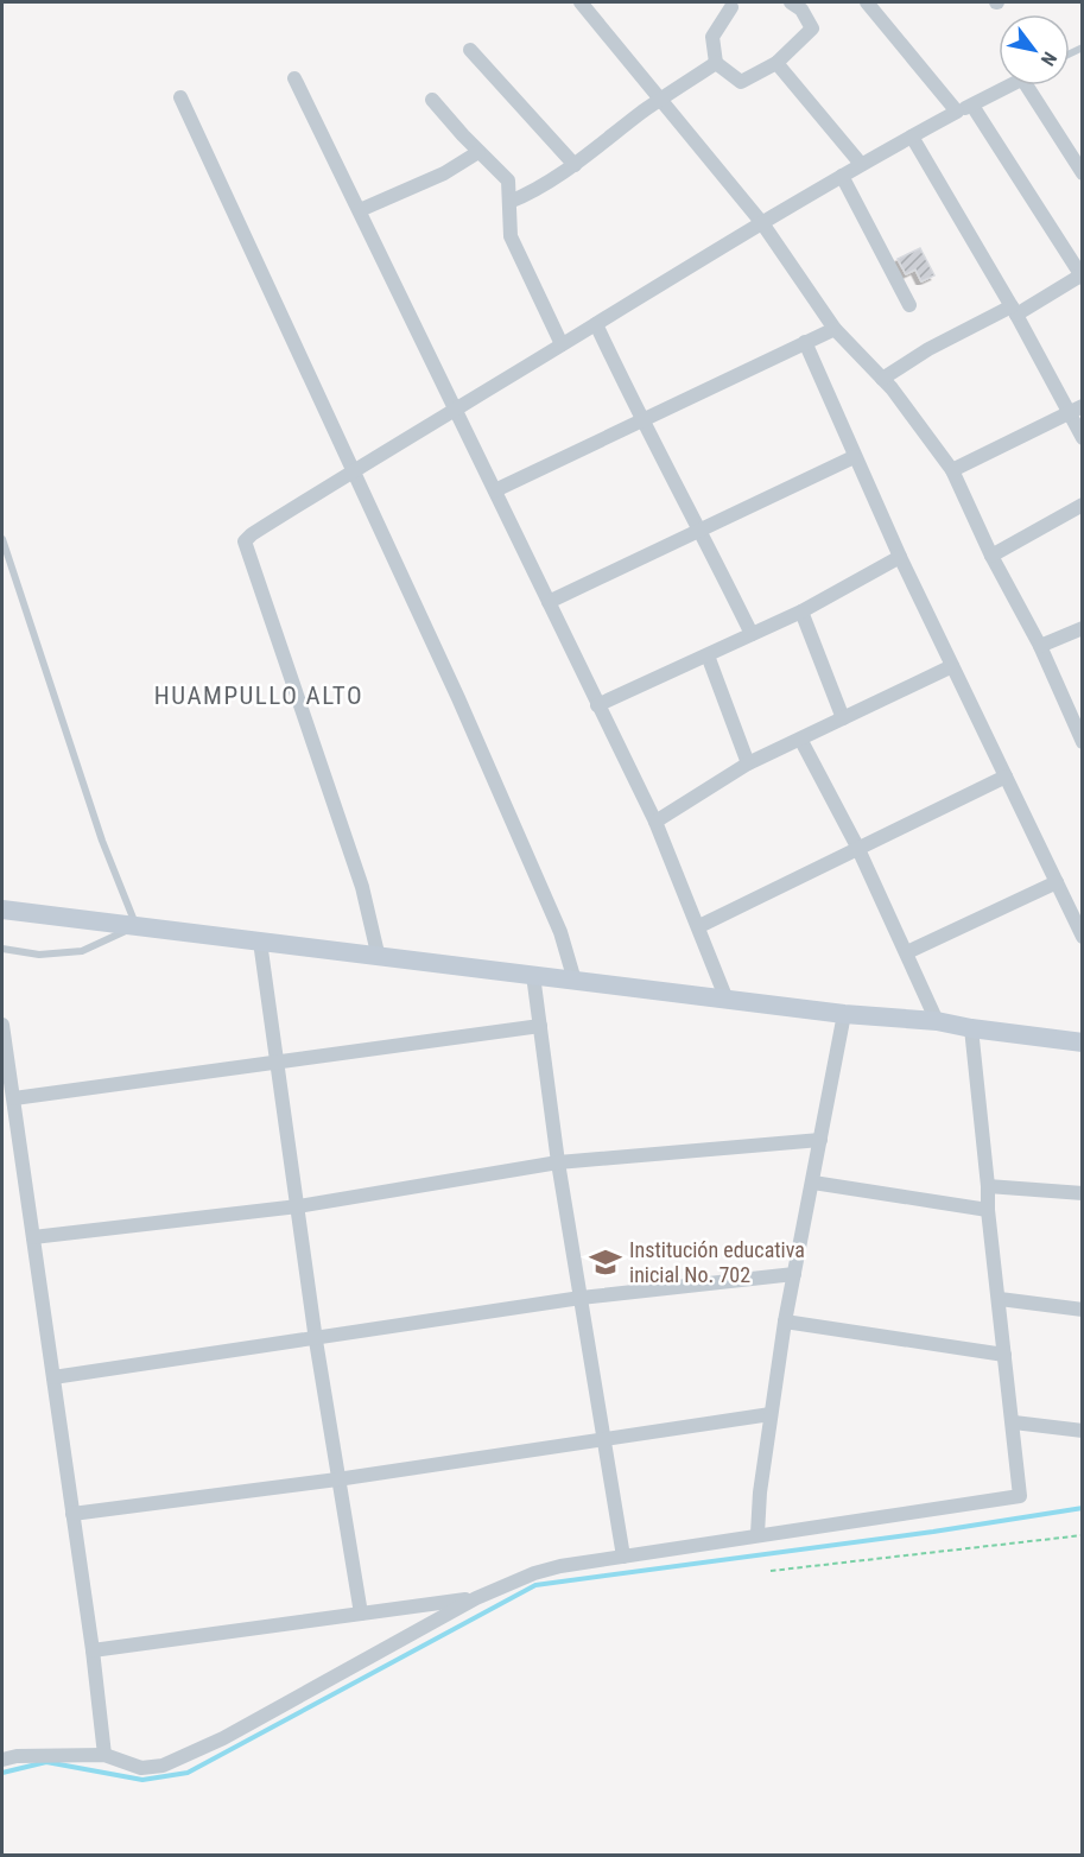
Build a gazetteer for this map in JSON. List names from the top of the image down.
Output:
{
  "districts": ["HUAMPULLO ALTO"],
  "places": {
    "school or university": ["Institución educativa inicial No. 702"]
  },
  "north": "bottom right"
}
